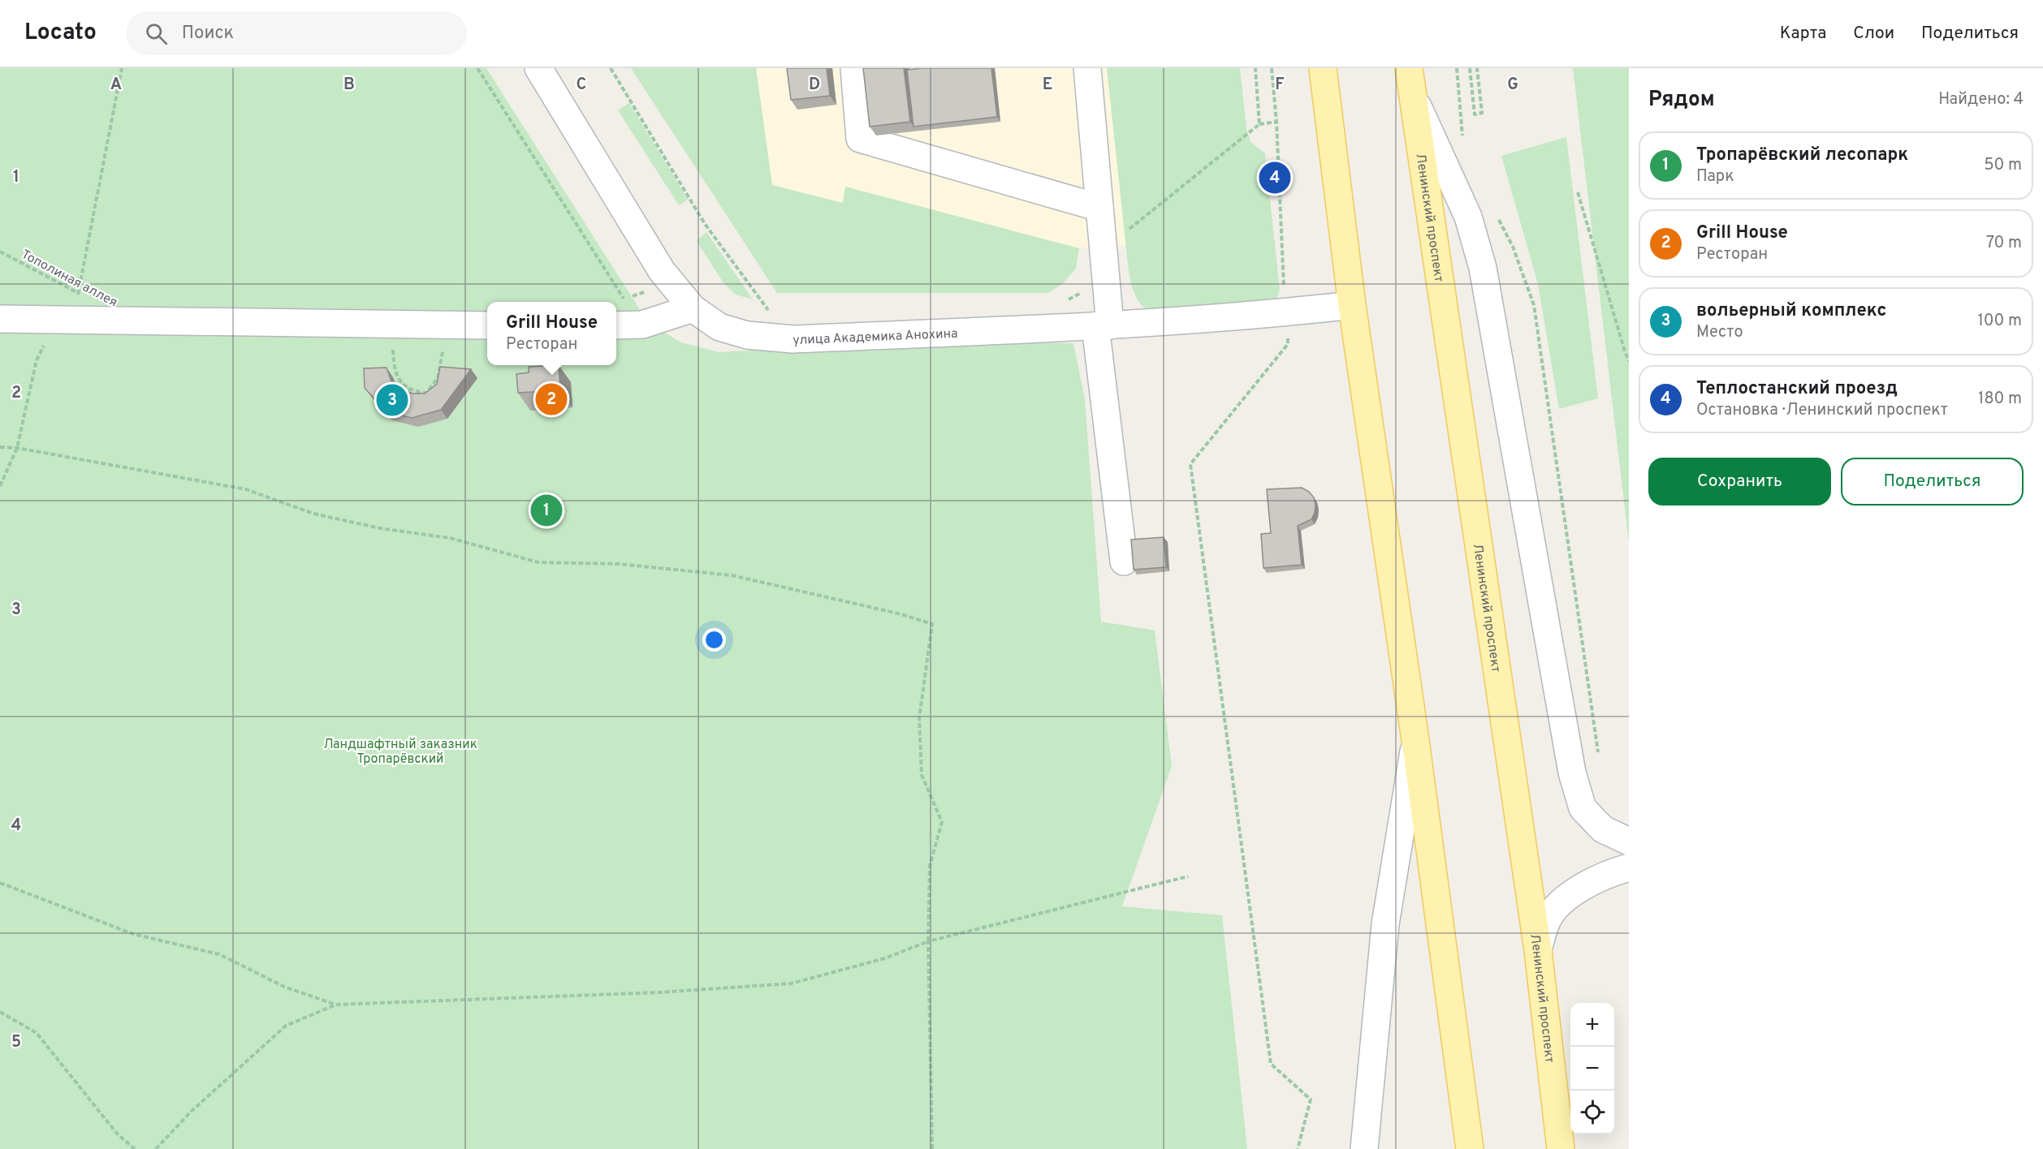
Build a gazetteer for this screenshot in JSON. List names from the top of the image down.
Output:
{
  "streets": {
    "main road": ["Ленинский проспект"],
    "street": ["улица Академика Анохина"],
    "path": ["Тополиная аллея"]
  },
  "parks": ["Ландшафтный заказник Тропарёвский"],
  "page": {
    "header": "Locato",
    "search": "Поиск",
    "nav": ["Карта", "Слои", "Поделиться"],
    "heading": ["Рядом", "Найдено: 4"],
    "list": [
      {
        "mark": "1",
        "name": "Тропарёвский лесопарк",
        "note": "Парк",
        "value": "50 m"
      },
      {
        "mark": "2",
        "name": "Grill House",
        "note": "Ресторан",
        "value": "70 m"
      },
      {
        "mark": "3",
        "name": "вольерный комплекс",
        "note": "Место",
        "value": "100 m"
      },
      {
        "mark": "4",
        "name": "Теплостанский проезд",
        "note": "Остановка · Ленинский проспект",
        "value": "180 m"
      }
    ],
    "pins": [
      "4",
      "2",
      "3",
      "1"
    ],
    "popup": ["Grill House", "Ресторан"],
    "buttons": ["Сохранить", "Поделиться"],
    "map_buttons": ["+", "−"]
  },
  "grid": {
    "columns": [
      "A",
      "B",
      "C",
      "D",
      "E",
      "F",
      "G"
    ],
    "rows": [
      "1",
      "2",
      "3",
      "4",
      "5"
    ]
  }
}
